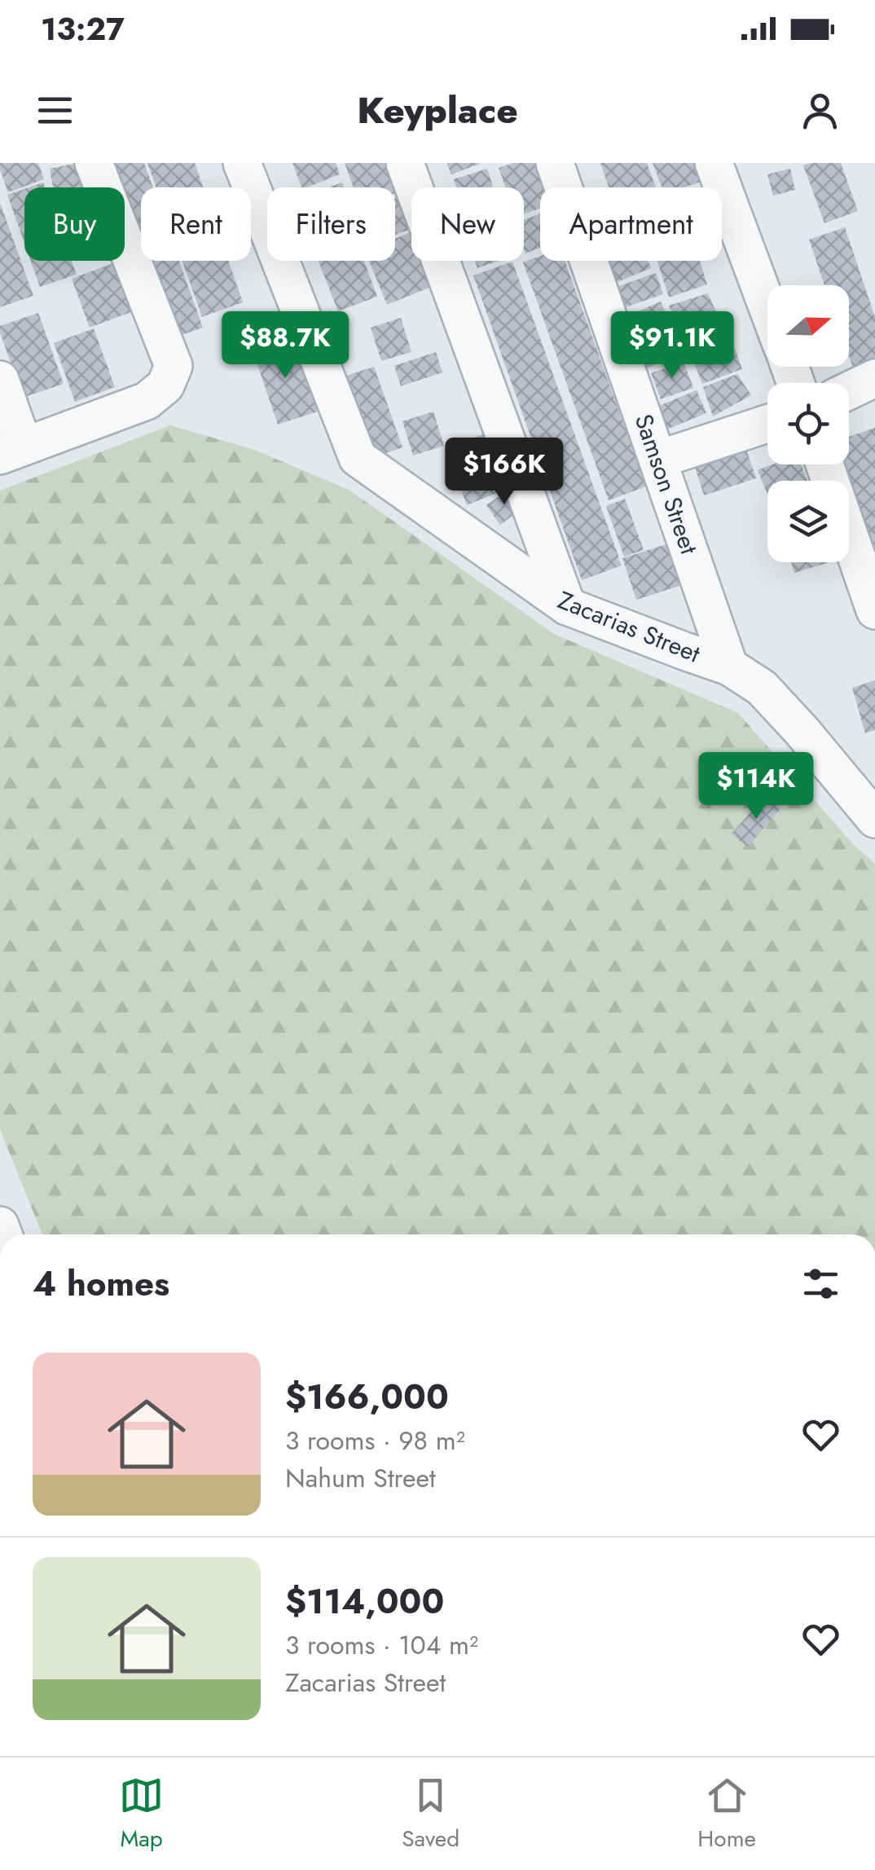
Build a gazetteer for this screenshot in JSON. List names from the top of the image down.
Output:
{
  "streets": {
    "street": ["Samson Street", "Zacarias Street"]
  },
  "crossings": [
    ["Samson Street", "Zacarias Street"]
  ],
  "north": "right",
  "page": {
    "status": "13:27",
    "header": "Keyplace",
    "chip": [
      "Buy",
      "Rent",
      "Filters",
      "New",
      "Apartment"
    ],
    "price": [
      "$88.7K",
      "$91.1K",
      "$166K",
      "$114K"
    ],
    "heading": "4 homes",
    "list": [
      {
        "name": "$166,000",
        "note": "3 rooms · 98 m² · Nahum Street"
      },
      {
        "name": "$114,000",
        "note": "3 rooms · 104 m² · Zacarias Street"
      }
    ],
    "tabs": ["Map", "Saved", "Home"]
  }
}
